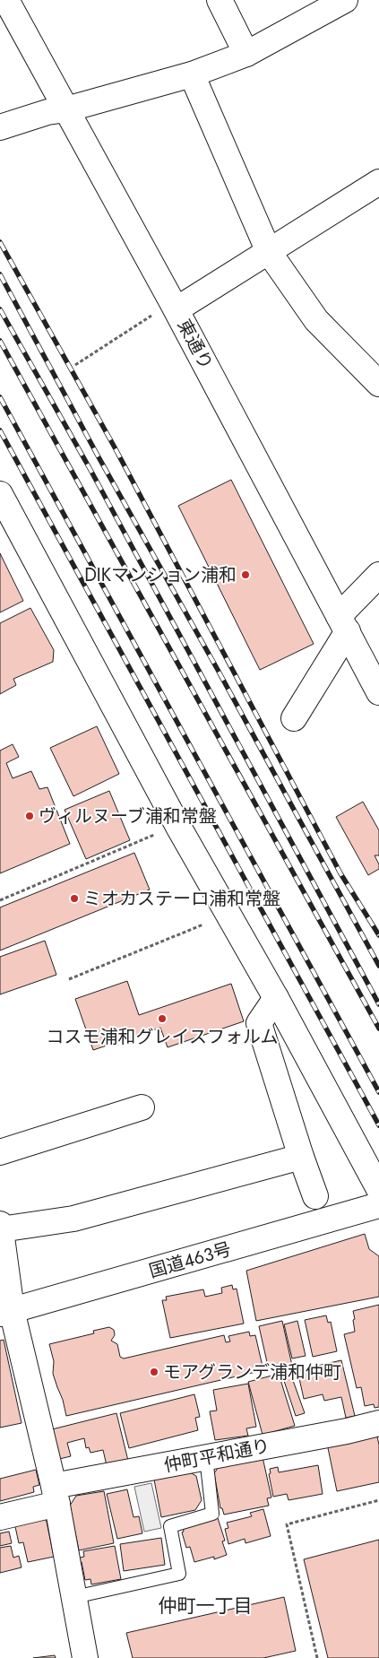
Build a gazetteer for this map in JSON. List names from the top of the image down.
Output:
{
  "streets": {
    "main road": ["東通り", "国道463号", "仲町平和通り"]
  },
  "districts": ["仲町一丁目"],
  "places": [
    "DIKマンション浦和",
    "ヴィルヌーブ浦和常盤",
    "ミオカステーロ浦和常盤",
    "コスモ浦和グレイスフォルム",
    "モアグランデ浦和仲町"
  ]
}
